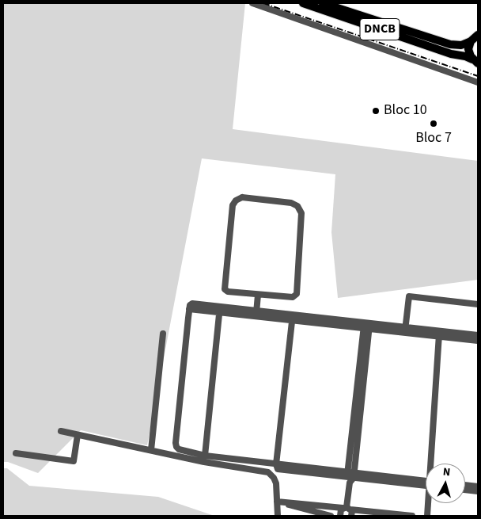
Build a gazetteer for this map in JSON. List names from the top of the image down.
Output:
{
  "streets": {
    "main road": ["DNCB"]
  },
  "places": ["Bloc 10", "Bloc 7"],
  "north": "top"
}
